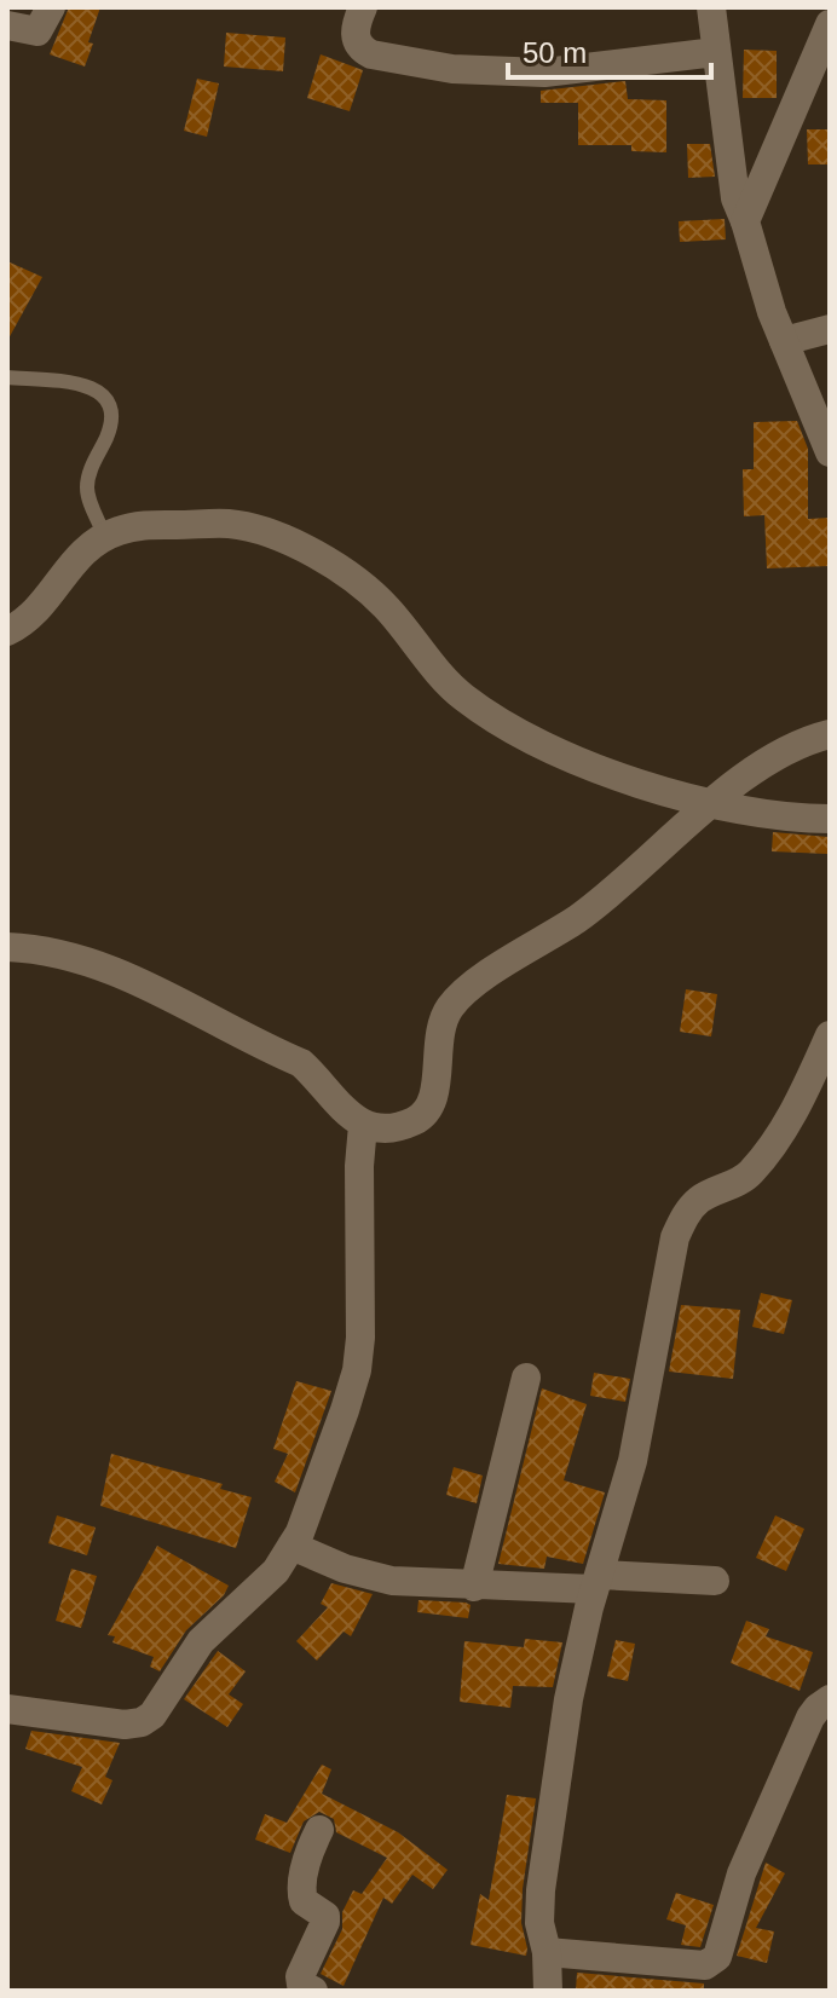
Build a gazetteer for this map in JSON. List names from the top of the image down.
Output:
{
  "scale_bar": "50 m"
}
